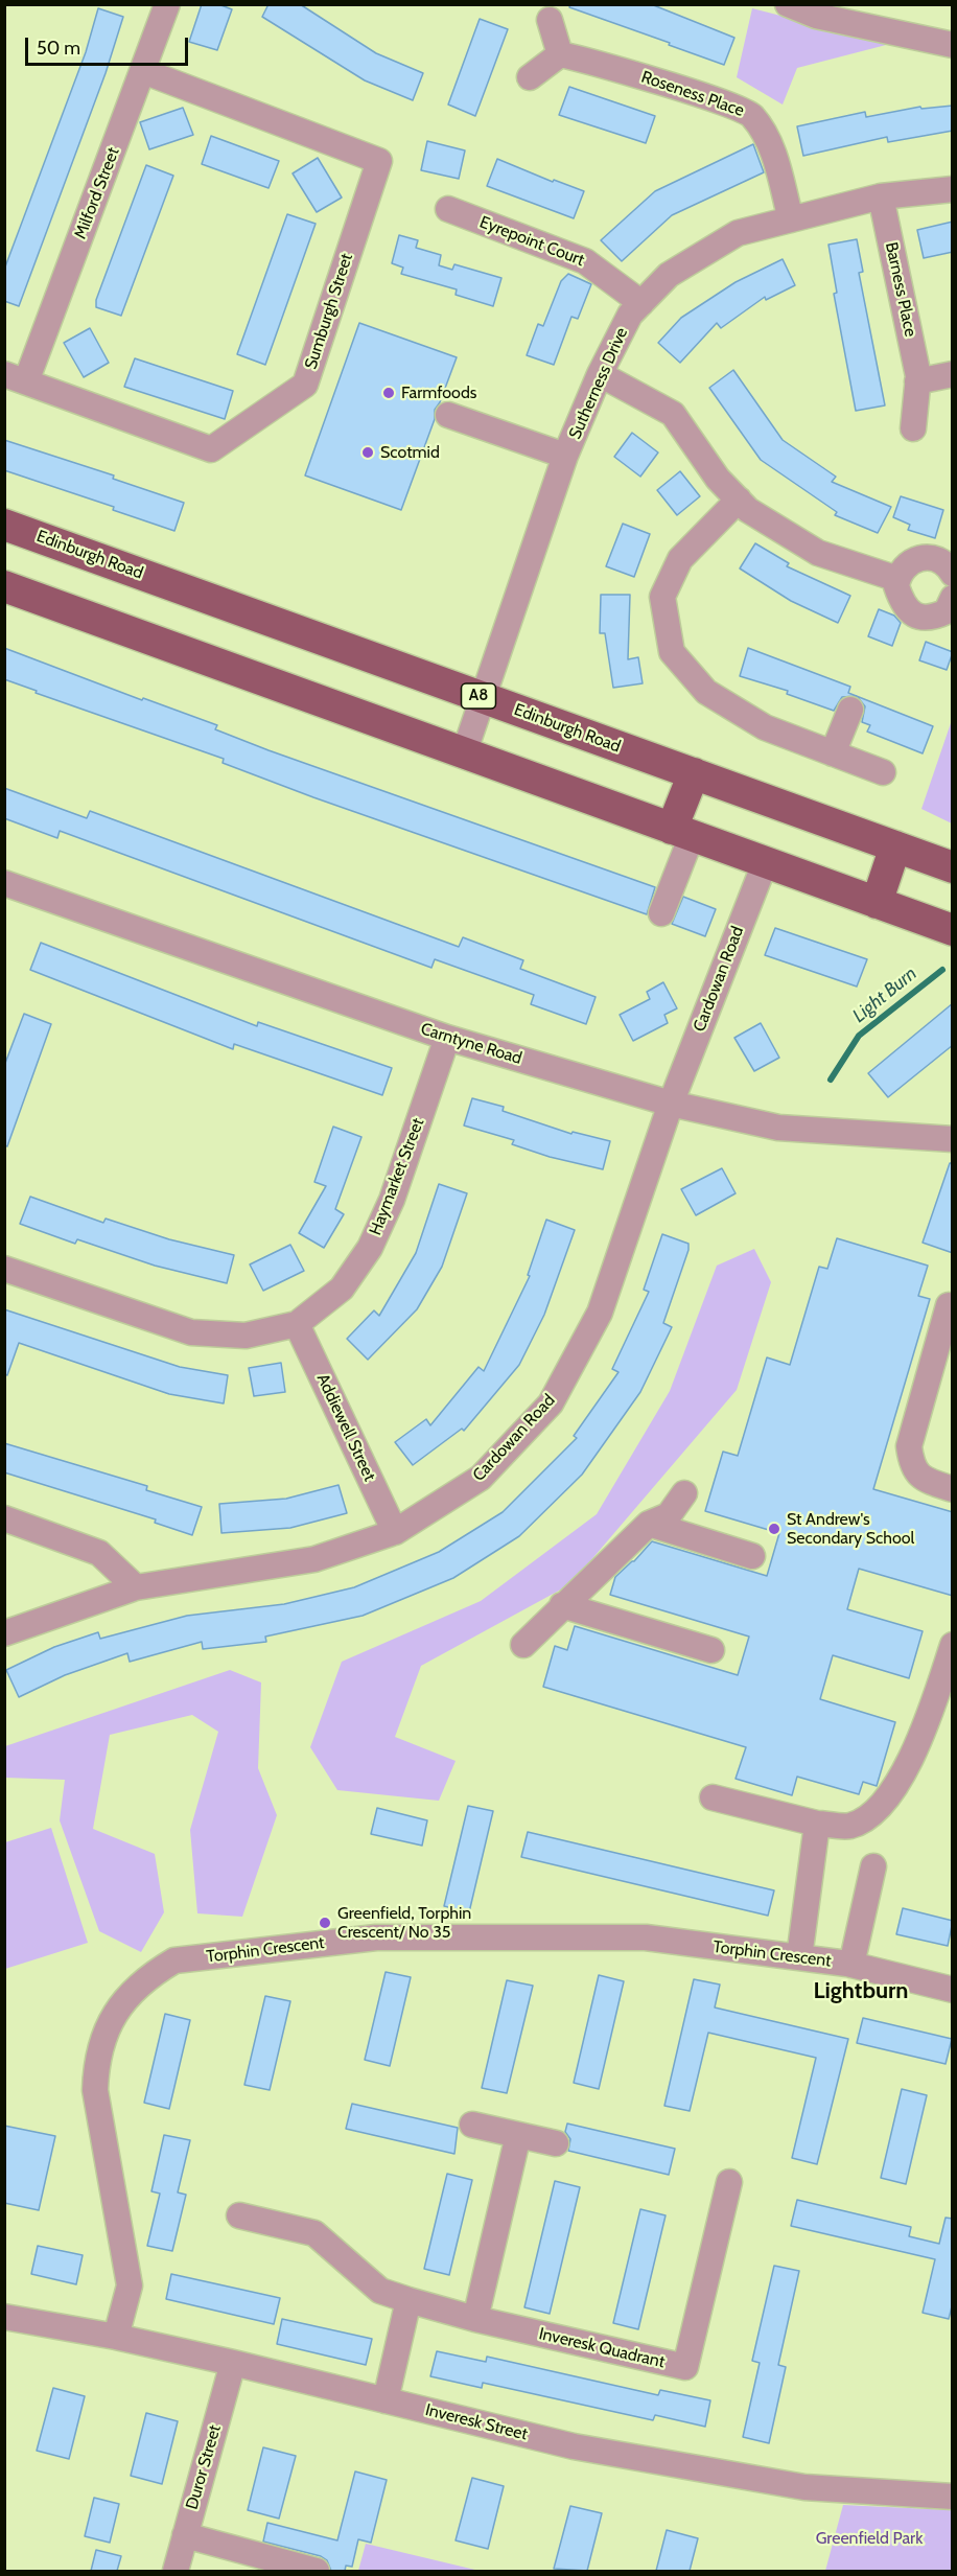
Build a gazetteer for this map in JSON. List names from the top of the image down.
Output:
{
  "streets": {
    "main road": ["Edinburgh Road", "A8"],
    "street": [
      "Roseness Place",
      "Milford Street",
      "Eyrepoint Court",
      "Barness Place",
      "Sumburgh Street",
      "Sutherness Drive",
      "Cardowan Road",
      "Carntyne Road",
      "Haymarket Street",
      "Addiewell Street",
      "Torphin Crescent",
      "Inveresk Quadrant",
      "Inveresk Street",
      "Duror Street"
    ]
  },
  "crossings": [
    ["Roseness Place", "Sutherness Drive"],
    ["Milford Street", "Sumburgh Street"],
    ["Eyrepoint Court", "Sutherness Drive"],
    ["Barness Place", "Sutherness Drive"],
    ["Sutherness Drive", "Edinburgh Road"],
    ["Cardowan Road", "Carntyne Road"],
    ["Cardowan Road", "Addiewell Street"],
    ["Carntyne Road", "Haymarket Street"],
    ["Haymarket Street", "Addiewell Street"],
    ["Torphin Crescent", "Inveresk Street"],
    ["Inveresk Street", "Duror Street"]
  ],
  "districts": ["Lightburn"],
  "water": ["Light Burn"],
  "parks": ["Greenfield Park"],
  "places": [
    "Farmfoods",
    "Scotmid",
    "St Andrew's Secondary School",
    "Greenfield, Torphin Crescent/ No 35"
  ],
  "scale_bar": "50 m"
}
